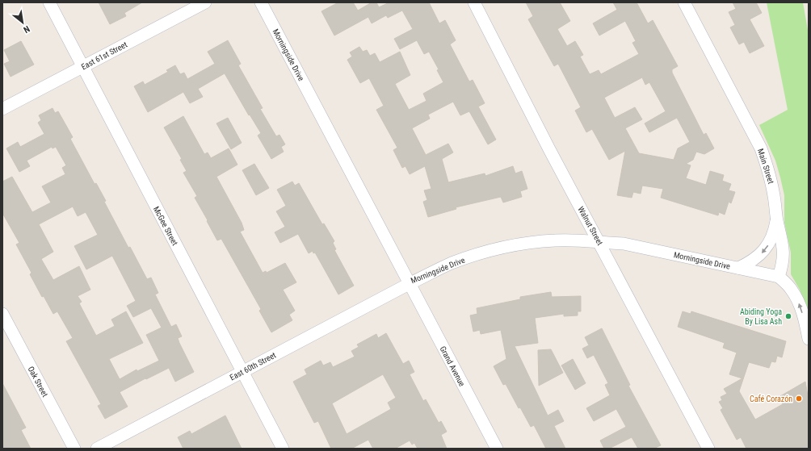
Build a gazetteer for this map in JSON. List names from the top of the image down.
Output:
{
  "streets": {
    "street": [
      "Morningside Drive",
      "East 61st Street",
      "Main Street",
      "McGee Street",
      "Walnut Street",
      "East 60th Street",
      "Grand Avenue",
      "Oak Street"
    ]
  },
  "crossings": [
    ["Morningside Drive", "Main Street"],
    ["Morningside Drive", "Walnut Street"],
    ["Morningside Drive", "East 60th Street"],
    ["Morningside Drive", "Grand Avenue"],
    ["East 61st Street", "McGee Street"],
    ["McGee Street", "East 60th Street"],
    ["East 60th Street", "Grand Avenue"]
  ],
  "places": ["Abiding Yoga By Lisa Ash", "Café Corazón"],
  "north": "bottom right"
}
